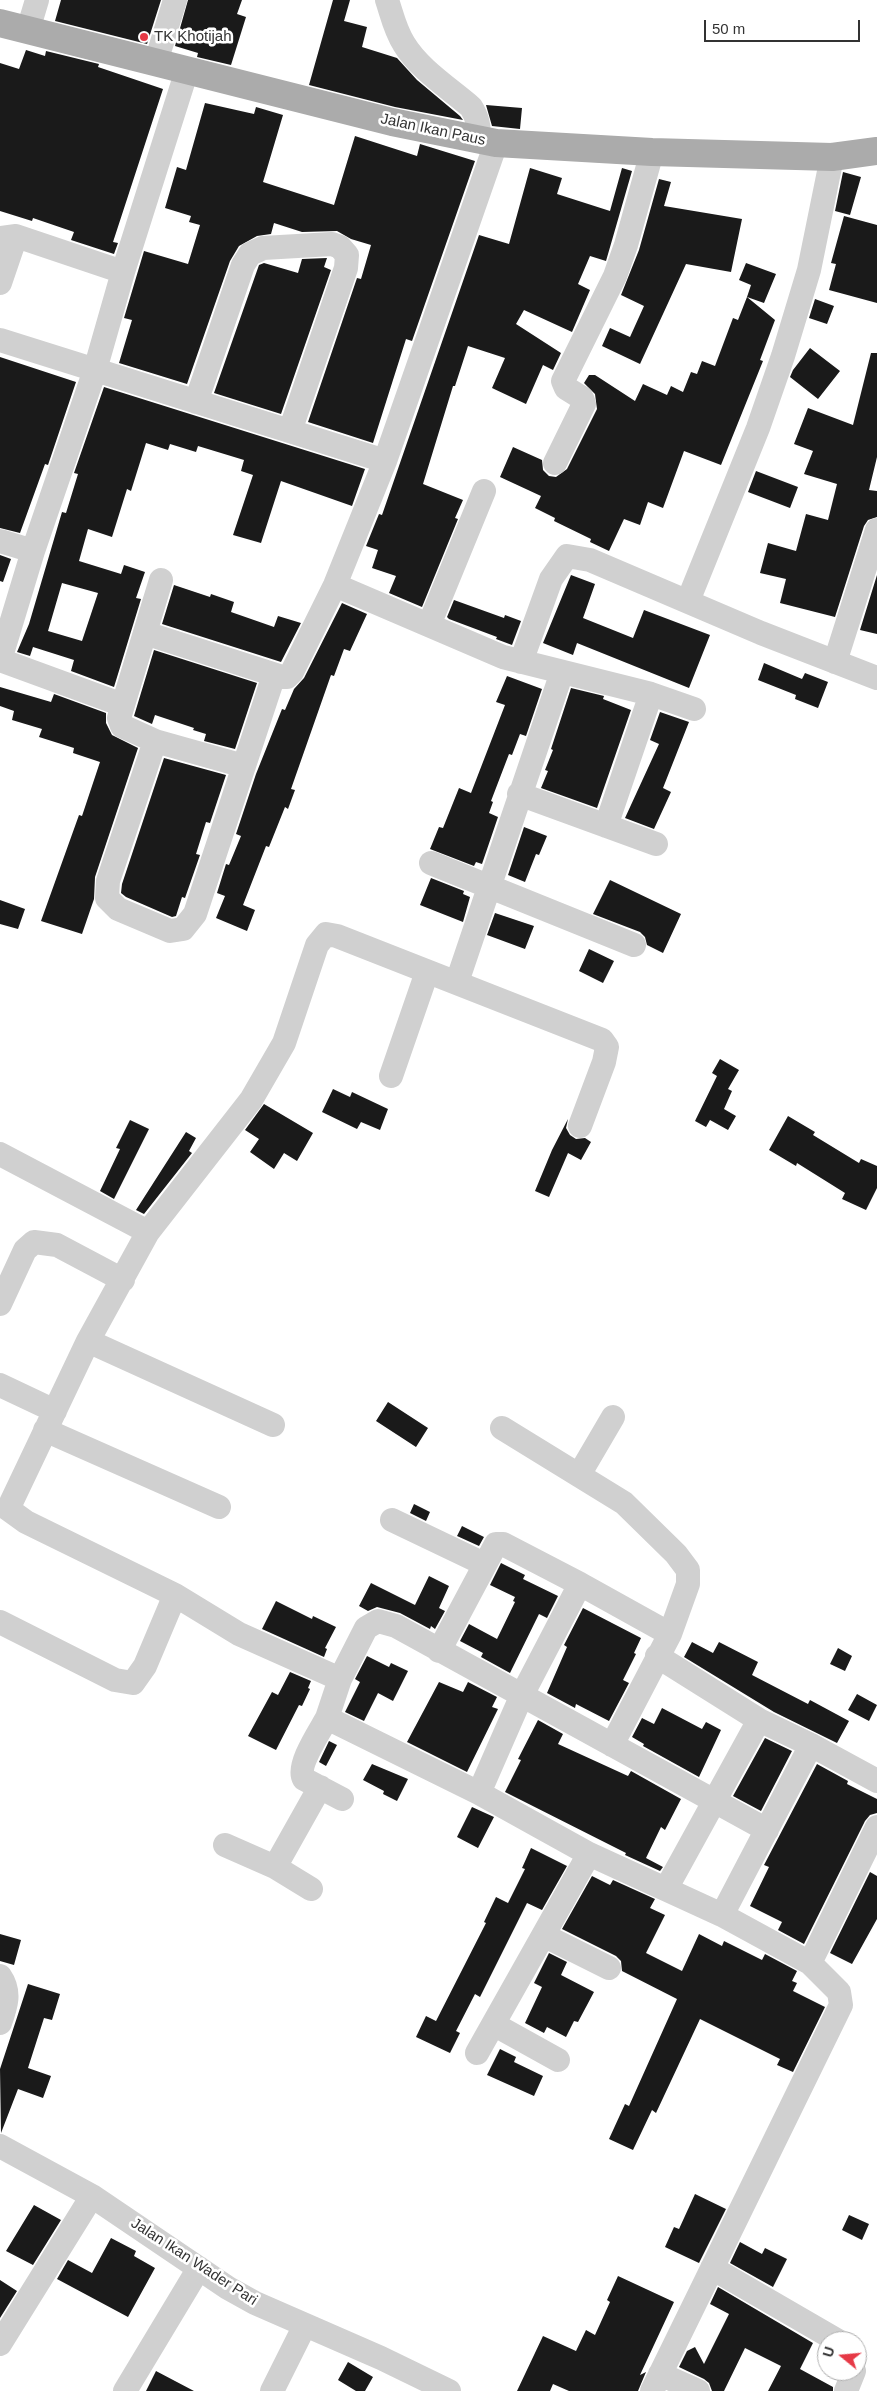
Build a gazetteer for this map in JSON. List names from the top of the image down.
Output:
{
  "streets": {
    "main road": ["Jalan Ikan Paus"],
    "street": ["Jalan Ikan Wader Pari"]
  },
  "places": ["TK Khotijah"],
  "scale_bar": "50 m",
  "north": "left"
}
